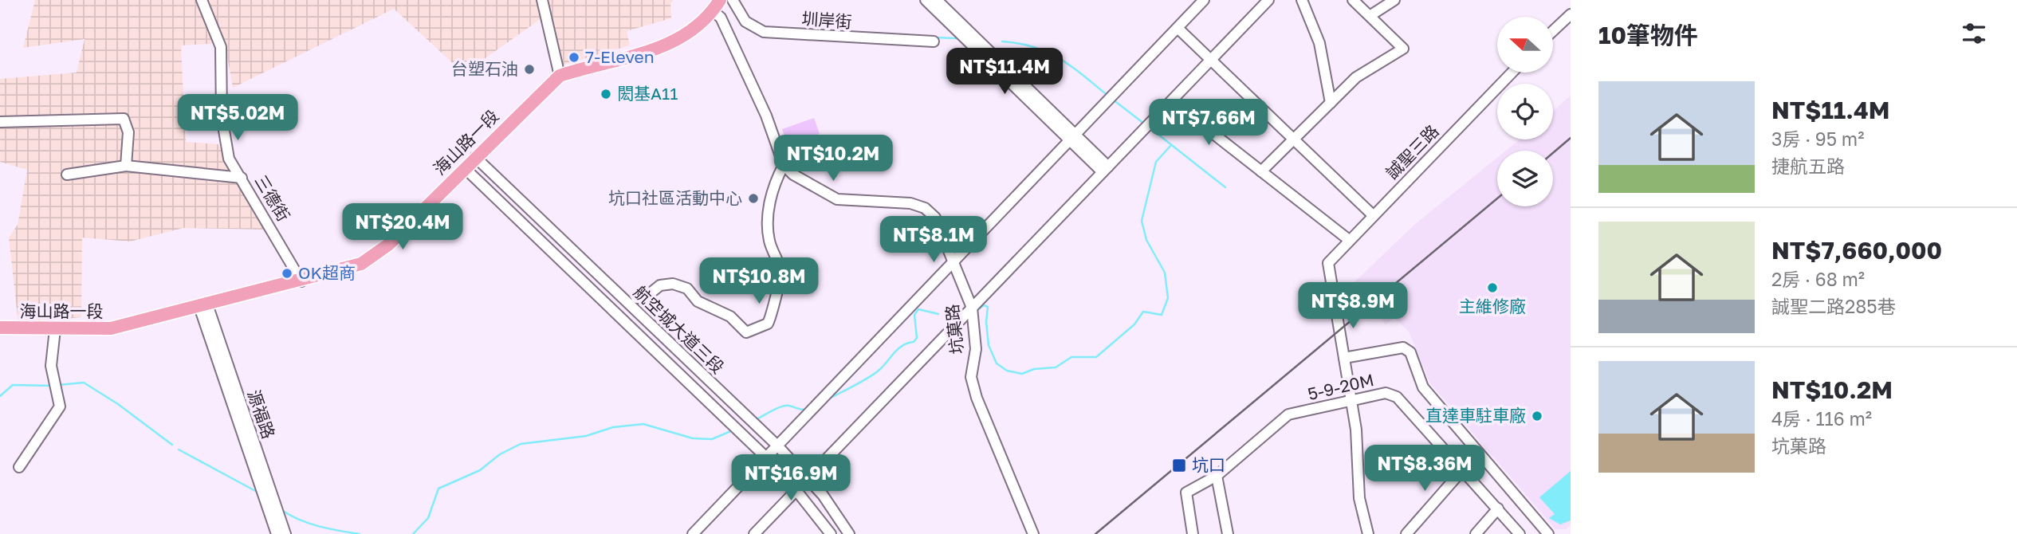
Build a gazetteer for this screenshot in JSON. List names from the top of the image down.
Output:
{
  "streets": {
    "main road": ["海山路一段"],
    "street": [
      "圳岸街",
      "誠聖三路",
      "三德街",
      "坑菓路",
      "航空城大道三段",
      "5-9-20M",
      "源福路"
    ]
  },
  "crossings": [
    ["海山路一段", "三德街"],
    ["海山路一段", "航空城大道三段"],
    ["海山路一段", "源福路"]
  ],
  "places": {
    "other": [
      "7-Eleven",
      "台塑石油",
      "閎基A11",
      "坑口社區活動中心",
      "OK超商",
      "主維修廠",
      "直達車駐車廠"
    ],
    "transit": ["坑口"]
  },
  "north": "left",
  "page": {
    "heading": "10筆物件",
    "price": [
      "NT$11.4M",
      "NT$5.02M",
      "NT$7.66M",
      "NT$10.2M",
      "NT$20.4M",
      "NT$8.1M",
      "NT$10.8M",
      "NT$8.9M",
      "NT$8.36M",
      "NT$16.9M"
    ],
    "list": [
      {
        "name": "NT$11.4M",
        "note": "3房 · 95 m² · 捷航五路"
      },
      {
        "name": "NT$7,660,000",
        "note": "2房 · 68 m² · 誠聖二路285巷"
      },
      {
        "name": "NT$10.2M",
        "note": "4房 · 116 m² · 坑菓路"
      }
    ]
  }
}
